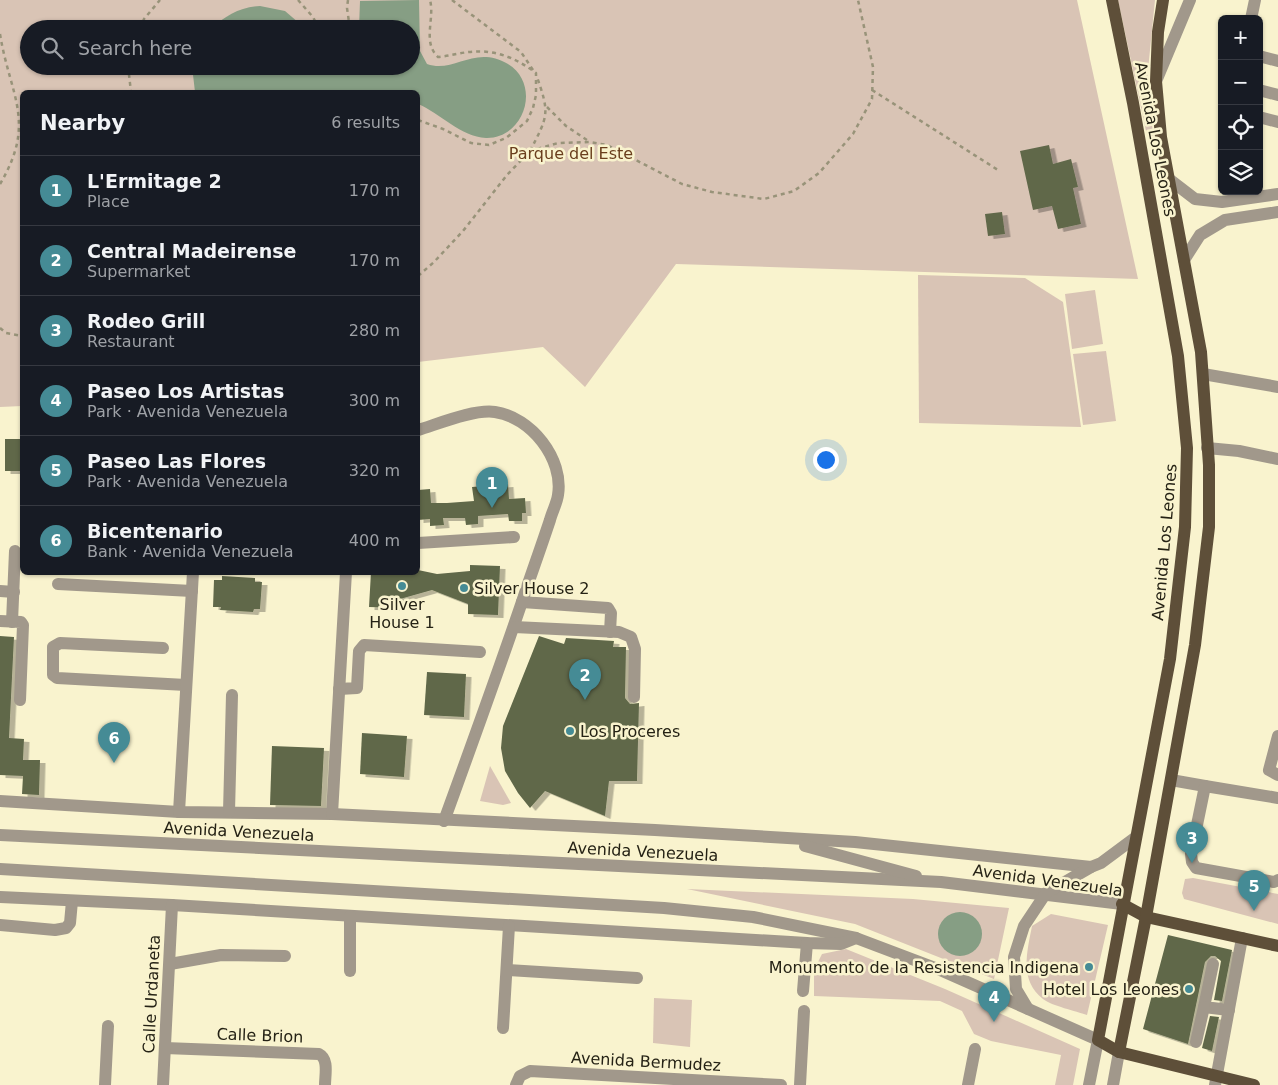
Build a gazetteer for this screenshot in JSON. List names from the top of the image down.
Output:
{
  "streets": {
    "main road": ["Avenida Los Leones", "Avenida Venezuela"],
    "street": ["Calle Urdaneta", "Calle Brion", "Avenida Bermudez"]
  },
  "crossings": [
    ["Avenida Los Leones", "Avenida Venezuela"],
    ["Calle Urdaneta", "Calle Brion"]
  ],
  "parks": ["Parque del Este"],
  "places": [
    "Silver House 1",
    "Silver House 2",
    "Los Proceres",
    "Monumento de la Resistencia Indigena",
    "Hotel Los Leones"
  ],
  "page": {
    "map_buttons": ["+", "−"],
    "search": "Search here",
    "heading": ["Nearby", "6 results"],
    "list": [
      {
        "mark": "1",
        "name": "L'Ermitage 2",
        "note": "Place",
        "value": "170 m"
      },
      {
        "mark": "2",
        "name": "Central Madeirense",
        "note": "Supermarket",
        "value": "170 m"
      },
      {
        "mark": "3",
        "name": "Rodeo Grill",
        "note": "Restaurant",
        "value": "280 m"
      },
      {
        "mark": "4",
        "name": "Paseo Los Artistas",
        "note": "Park · Avenida Venezuela",
        "value": "300 m"
      },
      {
        "mark": "5",
        "name": "Paseo Las Flores",
        "note": "Park · Avenida Venezuela",
        "value": "320 m"
      },
      {
        "mark": "6",
        "name": "Bicentenario",
        "note": "Bank · Avenida Venezuela",
        "value": "400 m"
      }
    ],
    "pins": [
      "1",
      "2",
      "6",
      "3",
      "5",
      "4"
    ]
  }
}
